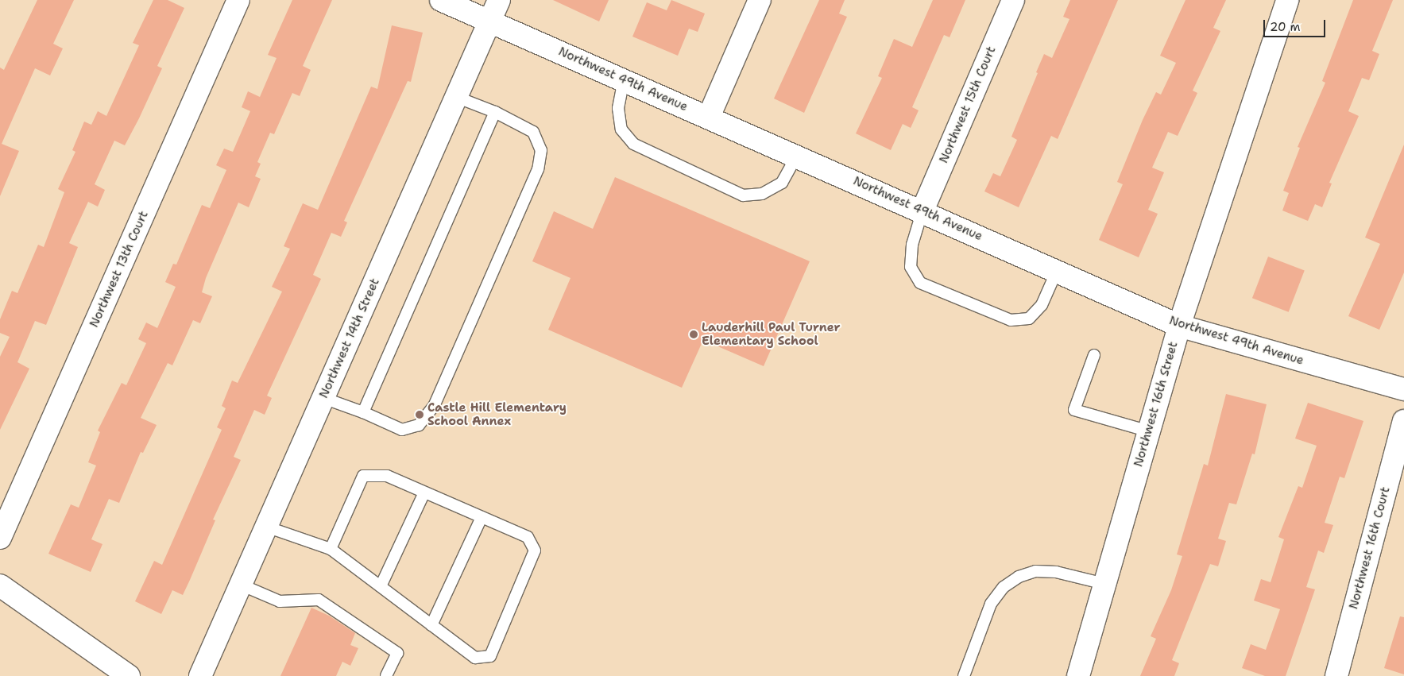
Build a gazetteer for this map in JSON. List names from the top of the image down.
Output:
{
  "streets": {
    "street": [
      "Northwest 49th Avenue",
      "Northwest 15th Court",
      "Northwest 13th Court",
      "Northwest 14th Street",
      "Northwest 16th Street",
      "Northwest 16th Court"
    ]
  },
  "crossings": [
    ["Northwest 49th Avenue", "Northwest 15th Court"],
    ["Northwest 49th Avenue", "Northwest 14th Street"],
    ["Northwest 49th Avenue", "Northwest 16th Street"]
  ],
  "places": ["Lauderhill Paul Turner Elementary School", "Castle Hill Elementary School Annex"],
  "scale_bar": "20 m"
}
